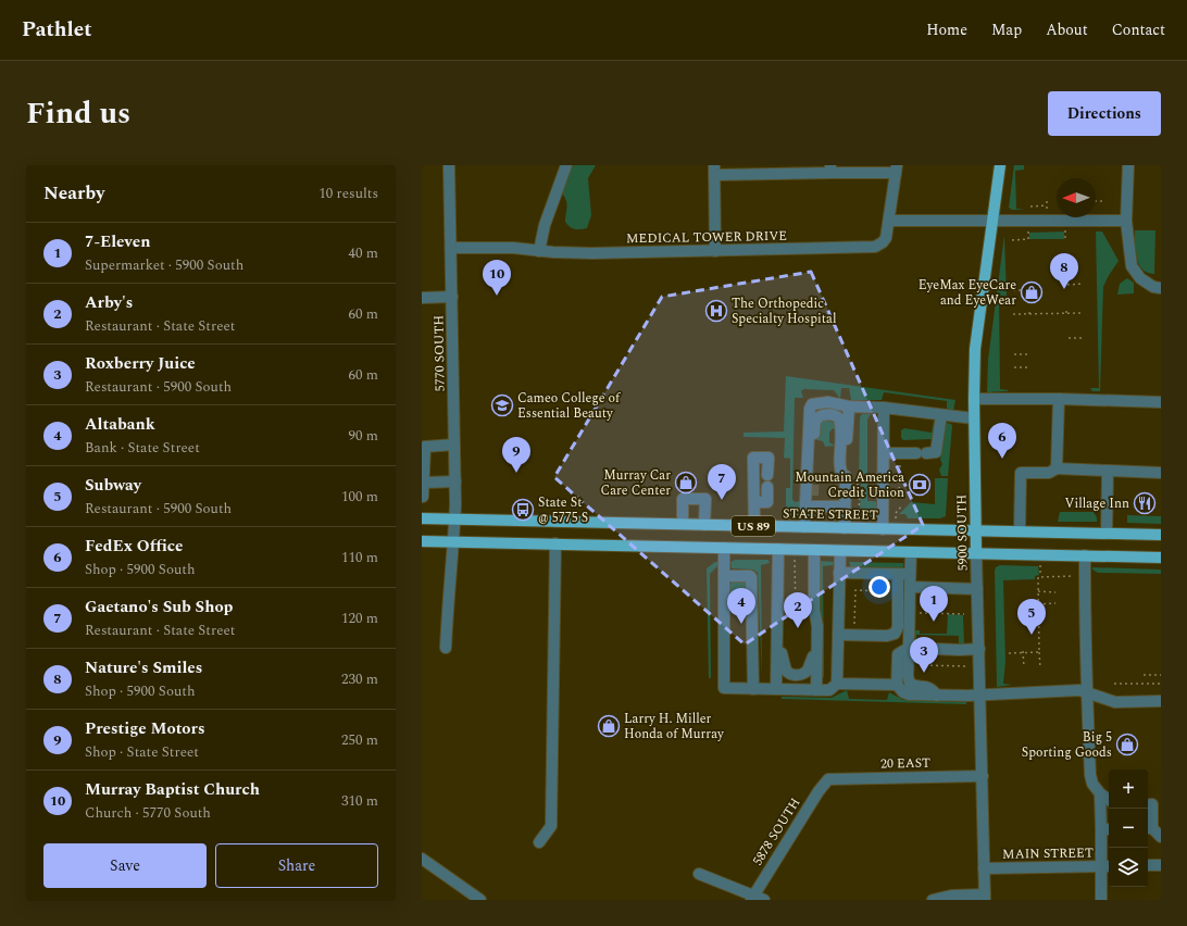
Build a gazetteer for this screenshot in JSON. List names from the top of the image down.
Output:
{
  "streets": {
    "main road": ["STATE STREET", "US 89", "5900 SOUTH"],
    "street": [
      "MEDICAL TOWER DRIVE",
      "5770 SOUTH",
      "20 EAST",
      "5878 SOUTH",
      "MAIN STREET"
    ]
  },
  "crossings": [
    ["MEDICAL TOWER DRIVE", "5770 SOUTH"],
    ["5770 SOUTH", "STATE STREET"],
    ["5770 SOUTH", "US 89"],
    ["STATE STREET", "5900 SOUTH"],
    ["US 89", "5900 SOUTH"],
    ["5900 SOUTH", "20 EAST"],
    ["5900 SOUTH", "MAIN STREET"],
    ["20 EAST", "5878 SOUTH"]
  ],
  "places": {
    "shop": [
      "EyeMax EyeCare and EyeWear",
      "Murray Car Care Center",
      "Larry H. Miller Honda of Murray",
      "Big 5 Sporting Goods"
    ],
    "hospital": ["The Orthopedic Specialty Hospital"],
    "school or university": ["Cameo College of Essential Beauty"],
    "bank": ["Mountain America Credit Union"],
    "restaurant": ["Village Inn"],
    "bus stop": ["State St @ 5775 S"]
  },
  "north": "left",
  "page": {
    "header": "Pathlet",
    "nav": [
      "Home",
      "Map",
      "About",
      "Contact"
    ],
    "title": "Find us",
    "buttons": [
      "Directions",
      ["Save", "Share"]
    ],
    "heading": ["Nearby", "10 results"],
    "list": [
      {
        "mark": "1",
        "name": "7-Eleven",
        "note": "Supermarket · 5900 South",
        "value": "40 m"
      },
      {
        "mark": "2",
        "name": "Arby's",
        "note": "Restaurant · State Street",
        "value": "60 m"
      },
      {
        "mark": "3",
        "name": "Roxberry Juice",
        "note": "Restaurant · 5900 South",
        "value": "60 m"
      },
      {
        "mark": "4",
        "name": "Altabank",
        "note": "Bank · State Street",
        "value": "90 m"
      },
      {
        "mark": "5",
        "name": "Subway",
        "note": "Restaurant · 5900 South",
        "value": "100 m"
      },
      {
        "mark": "6",
        "name": "FedEx Office",
        "note": "Shop · 5900 South",
        "value": "110 m"
      },
      {
        "mark": "7",
        "name": "Gaetano's Sub Shop",
        "note": "Restaurant · State Street",
        "value": "120 m"
      },
      {
        "mark": "8",
        "name": "Nature's Smiles",
        "note": "Shop · 5900 South",
        "value": "230 m"
      },
      {
        "mark": "9",
        "name": "Prestige Motors",
        "note": "Shop · State Street",
        "value": "250 m"
      },
      {
        "mark": "10",
        "name": "Murray Baptist Church",
        "note": "Church · 5770 South",
        "value": "310 m"
      }
    ],
    "pins": [
      "8",
      "10",
      "6",
      "9",
      "7",
      "1",
      "4",
      "2",
      "5",
      "3"
    ],
    "map_buttons": ["+", "−"]
  }
}
